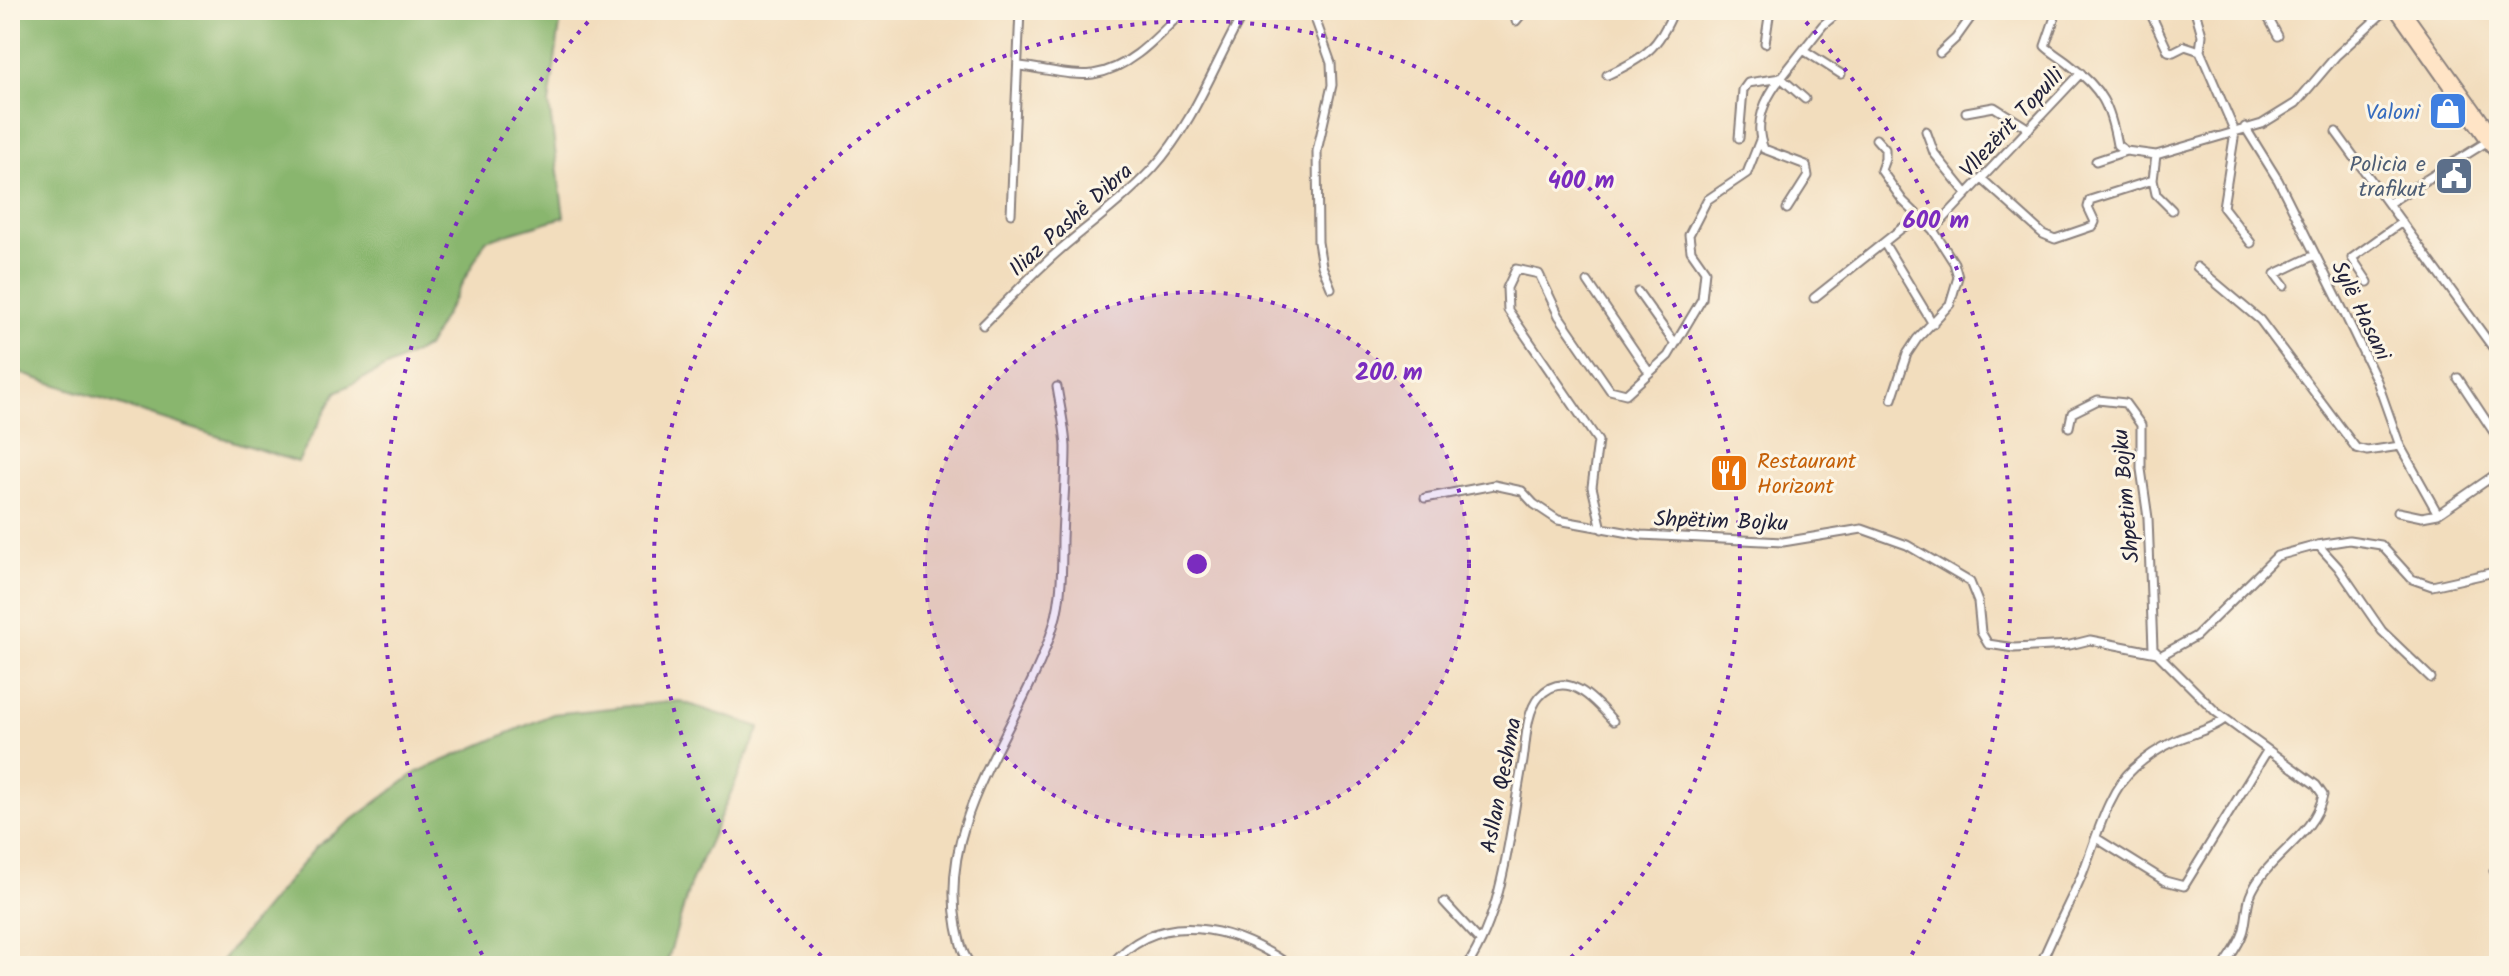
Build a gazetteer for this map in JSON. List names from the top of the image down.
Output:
{
  "streets": {
    "street": [
      "Vllezërit Topulli",
      "Iliaz Pashë Dibra",
      "Sylë Hasani",
      "Shpetim Bojku",
      "Shpëtim Bojku",
      "Asllan Qeshma"
    ]
  },
  "crossings": [
    ["Shpetim Bojku", "Shpëtim Bojku"]
  ],
  "places": {
    "shop": ["Valoni"],
    "public building": ["Policia e trafikut"],
    "restaurant": ["Restaurant Horizont"]
  },
  "rings": ["400 m", "600 m", "200 m"]
}
